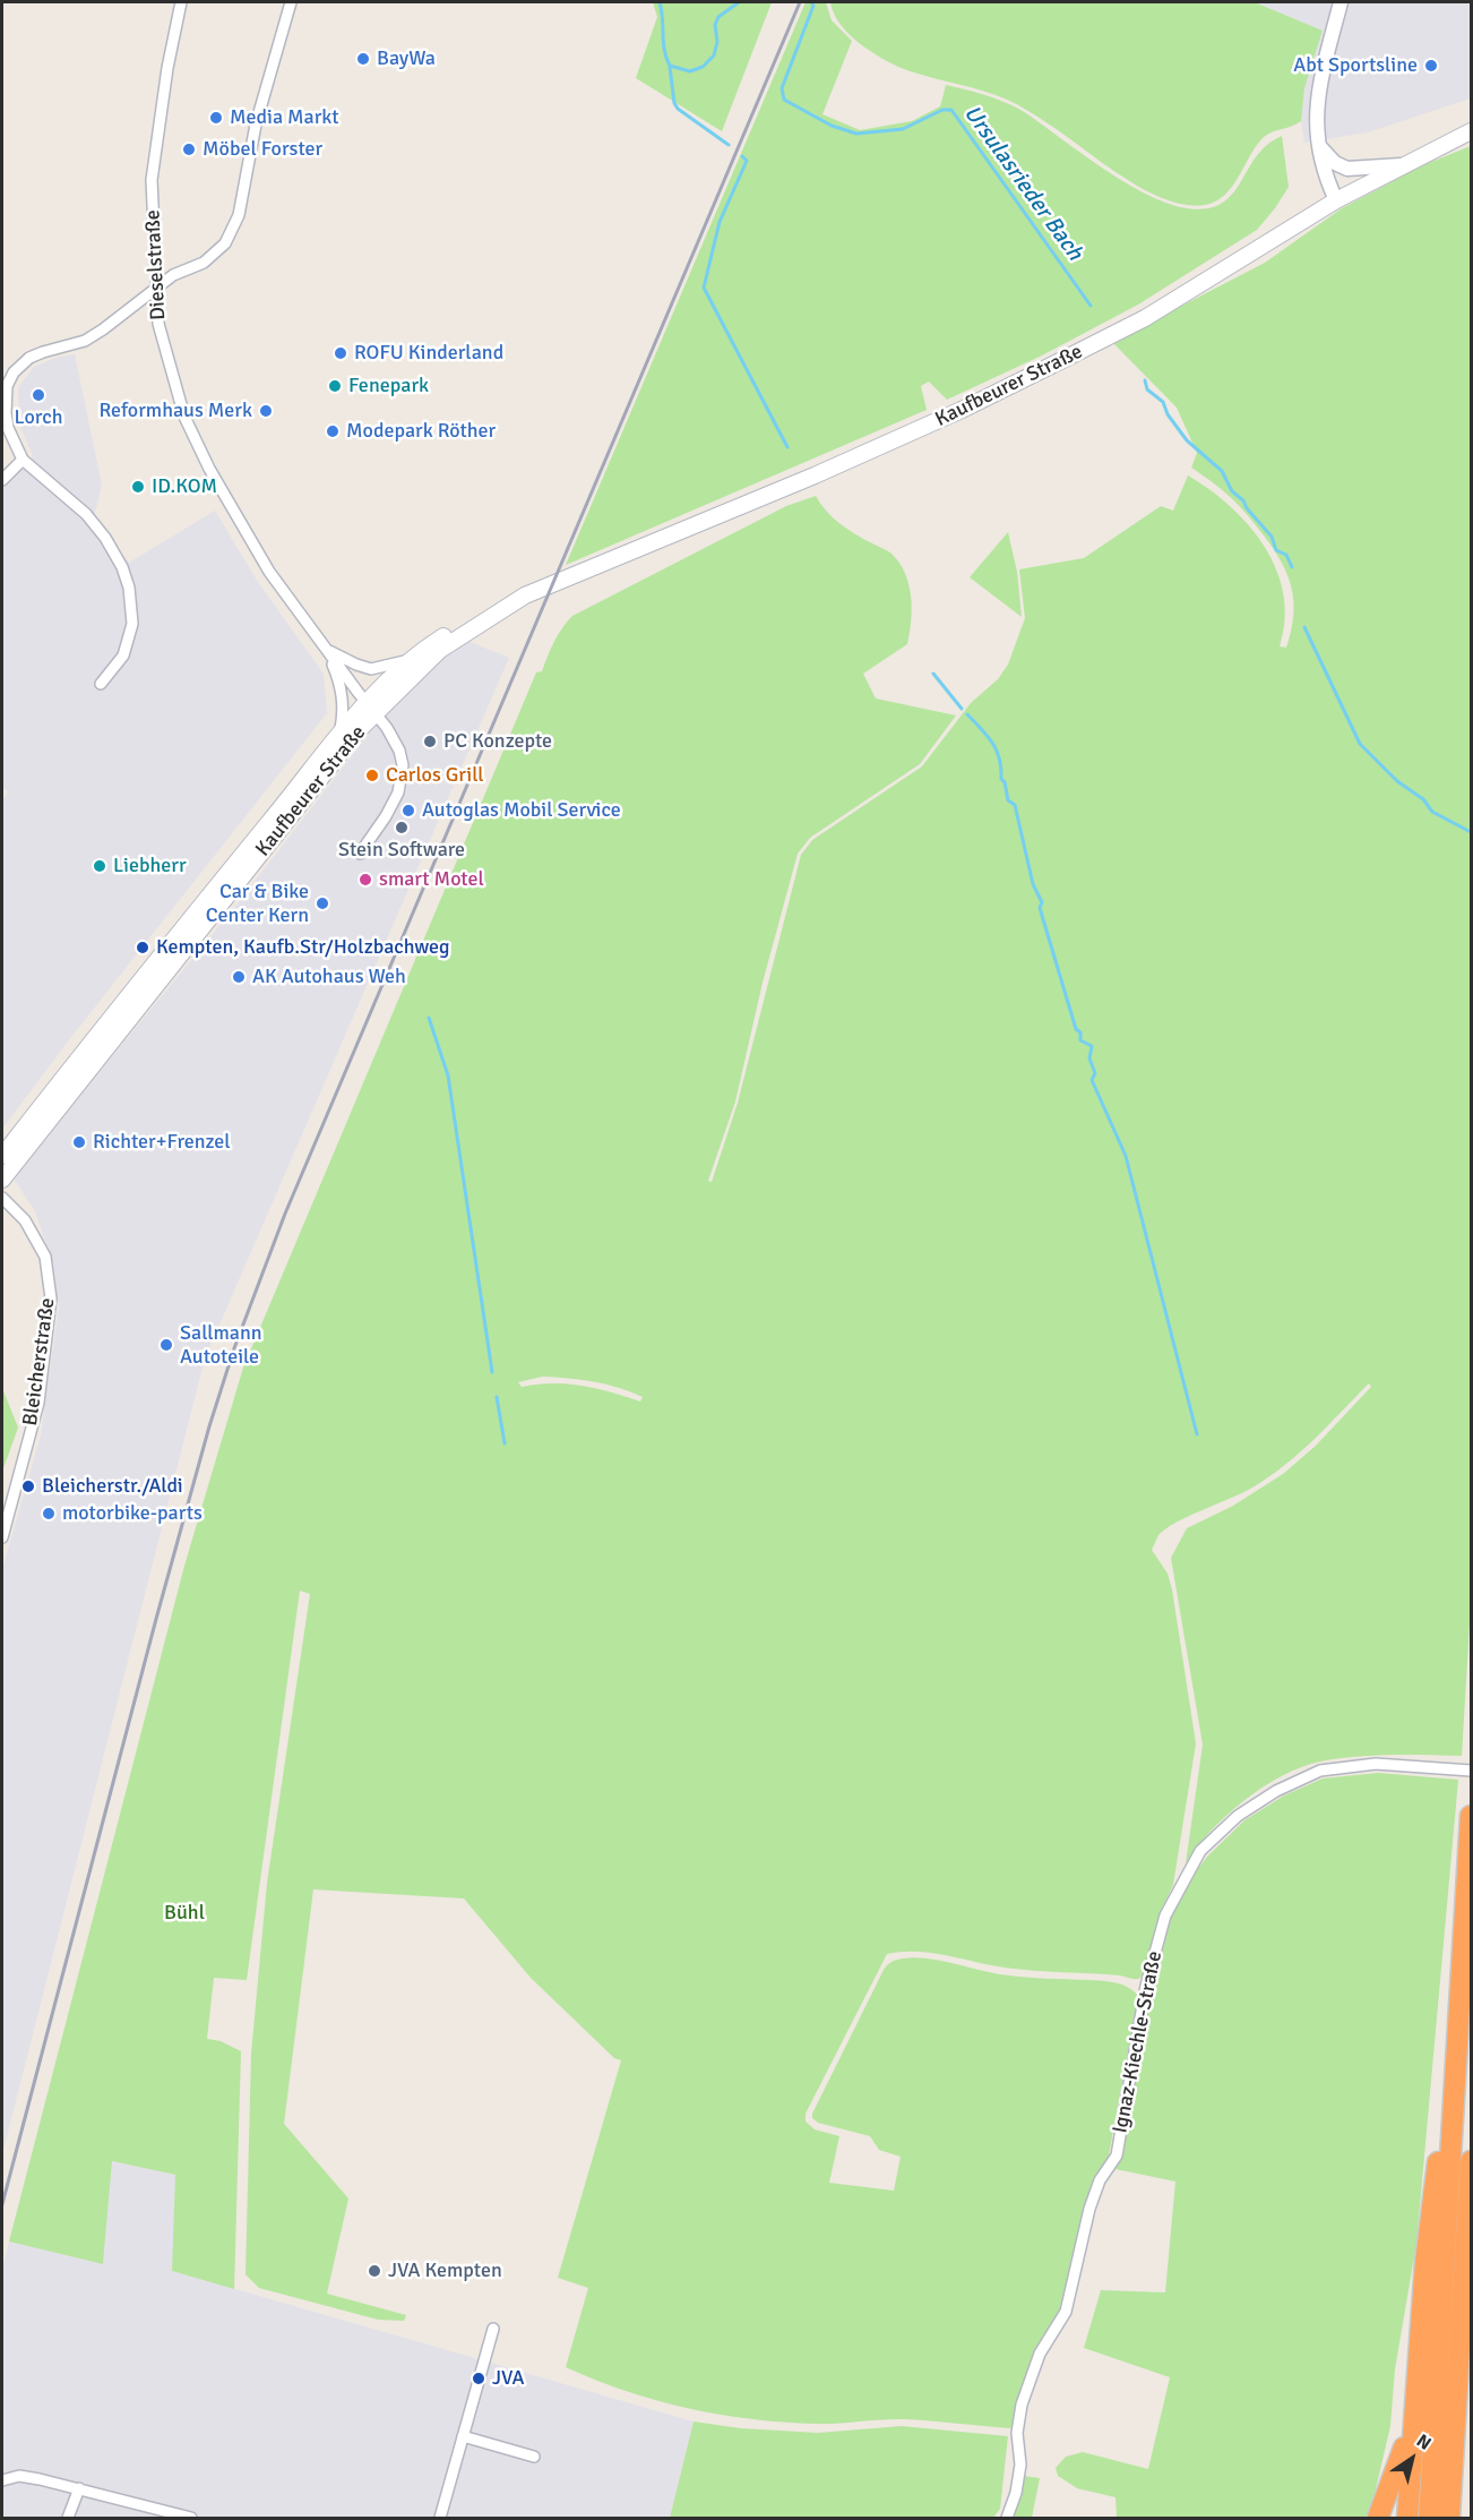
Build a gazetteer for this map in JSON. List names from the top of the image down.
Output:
{
  "streets": {
    "main road": ["Kaufbeurer Straße"],
    "street": ["Dieselstraße", "Bleicherstraße", "Ignaz-Kiechle-Straße"]
  },
  "crossings": [
    ["Dieselstraße", "Kaufbeurer Straße"]
  ],
  "water": ["Ursulasrieder Bach"],
  "parks": ["Bühl"],
  "places": [
    "BayWa",
    "Abt Sportsline",
    "Media Markt",
    "Möbel Forster",
    "ROFU Kinderland",
    "Fenepark",
    "Lorch",
    "Reformhaus Merk",
    "Modepark Röther",
    "ID.KOM",
    "PC Konzepte",
    "Carlos Grill",
    "Autoglas Mobil Service",
    "Stein Software",
    "Liebherr",
    "smart Motel",
    "Car & Bike Center Kern",
    "Kempten, Kaufb.Str/Holzbachweg",
    "AK Autohaus Weh",
    "Richter+Frenzel",
    "Sallmann Autoteile",
    "Bleicherstr./Aldi",
    "motorbike-parts",
    "JVA Kempten",
    "JVA"
  ],
  "north": "top right"
}
